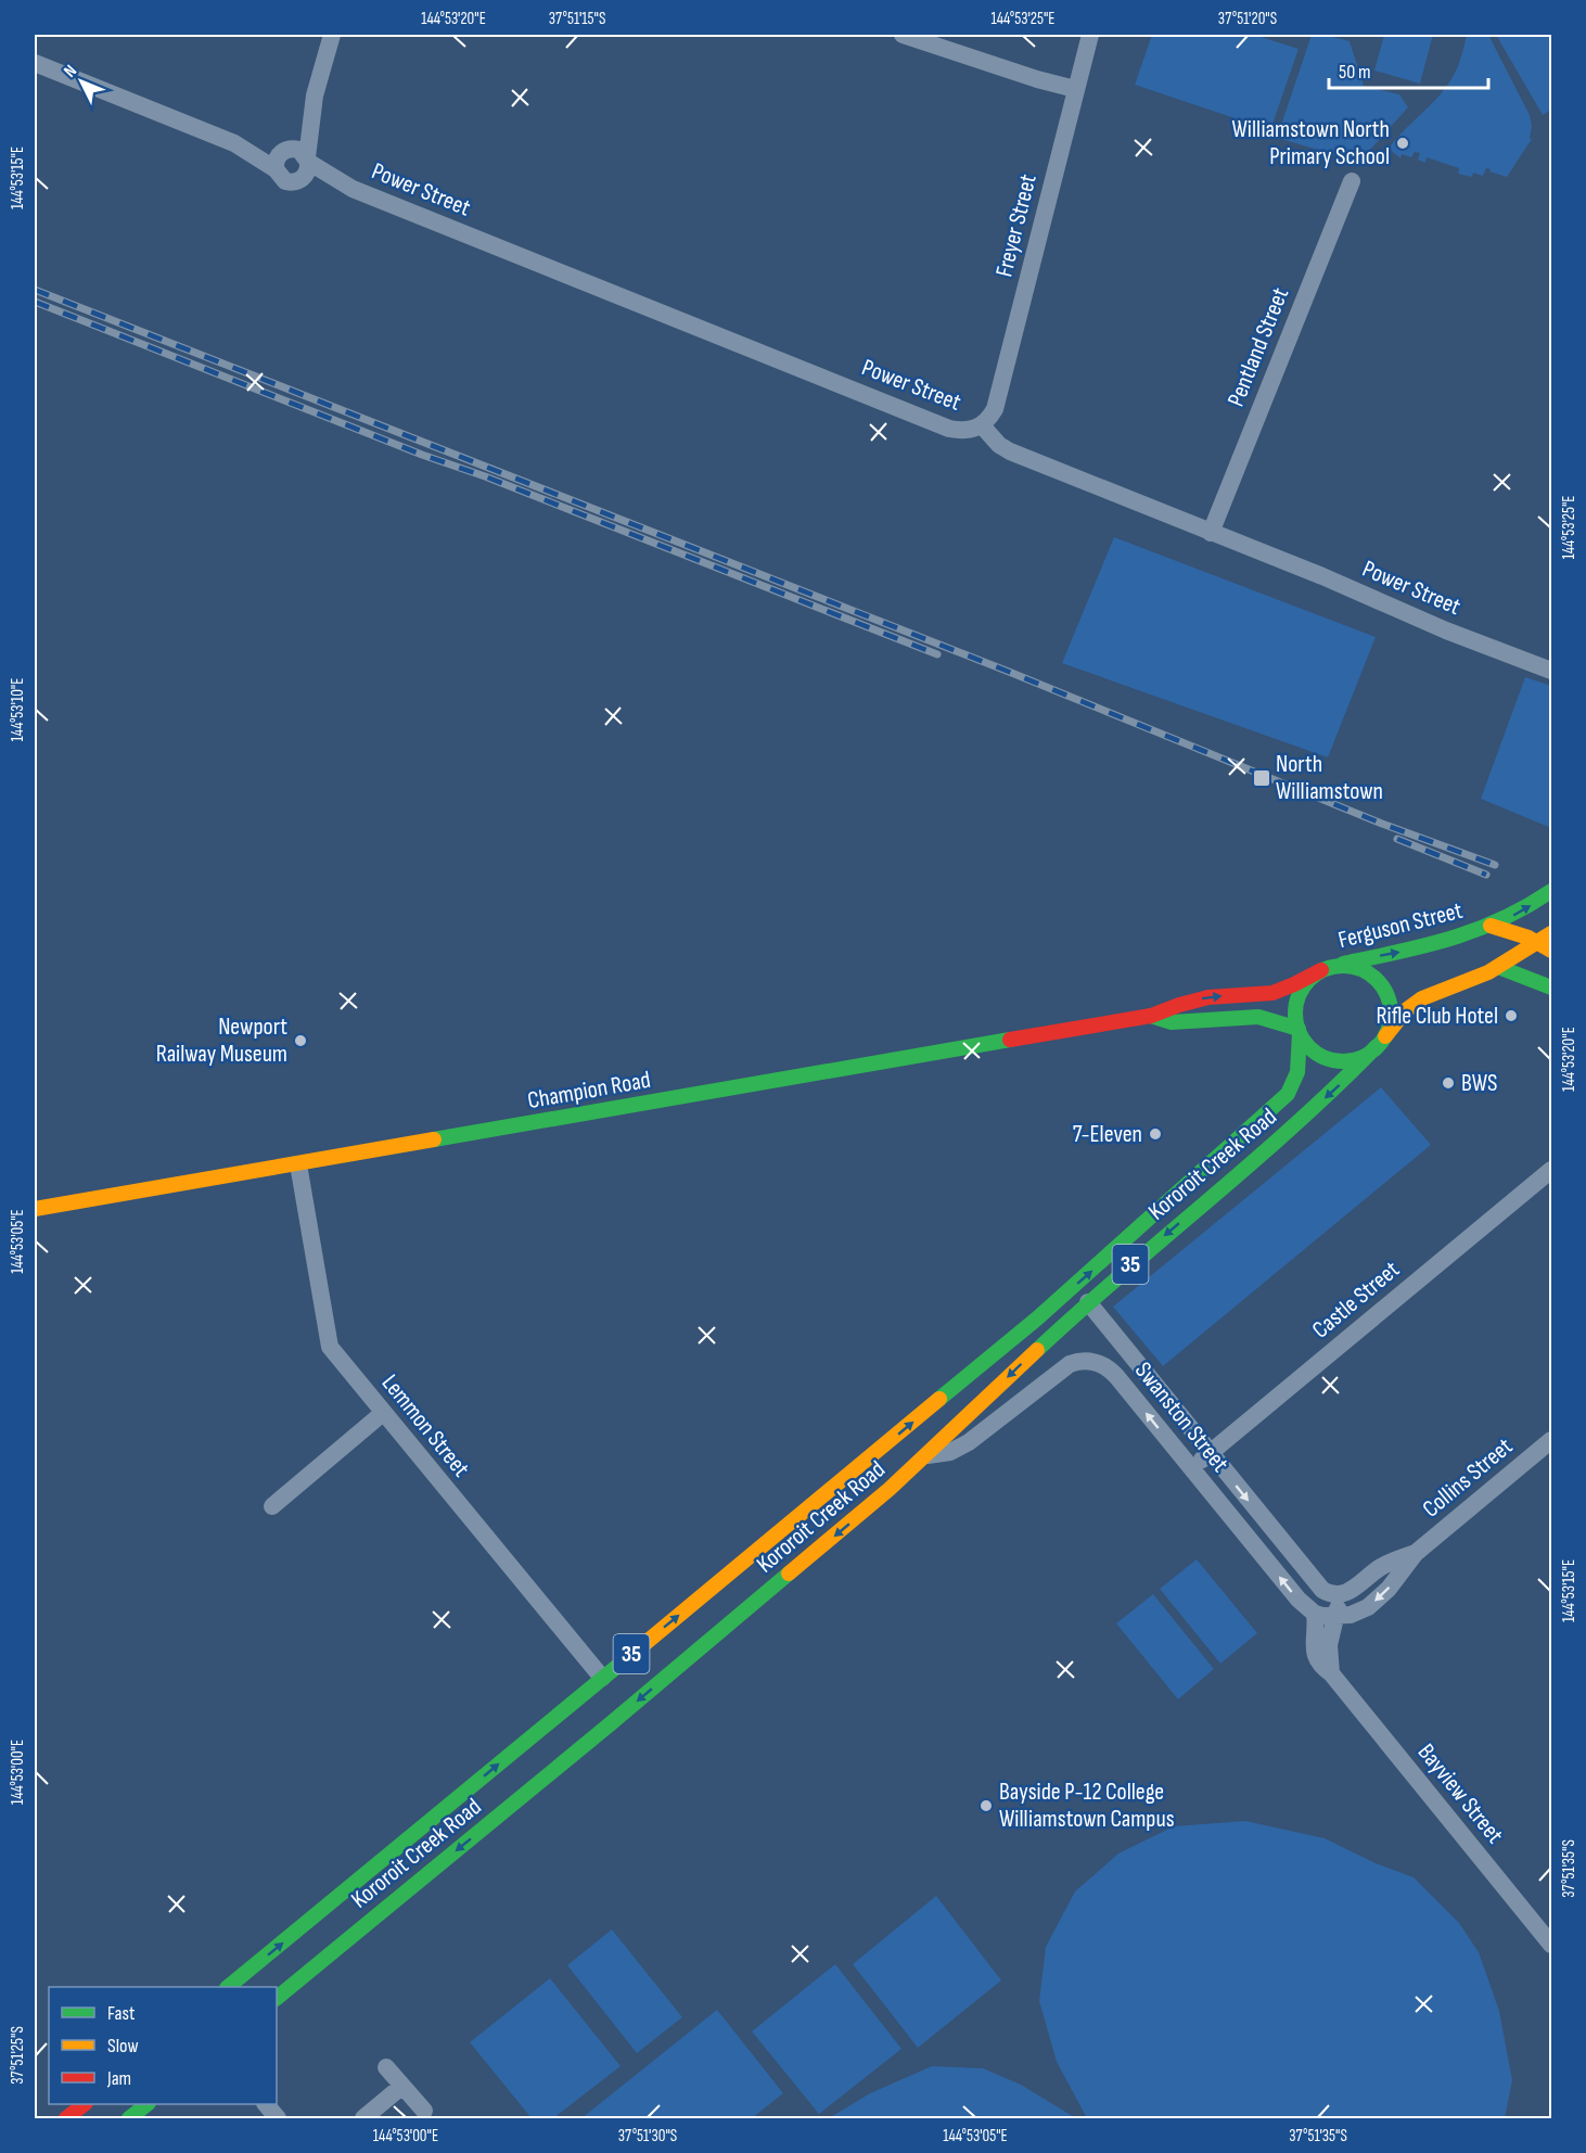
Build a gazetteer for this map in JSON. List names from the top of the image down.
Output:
{
  "streets": {
    "main road": [
      "Ferguson Street",
      "Champion Road",
      "Kororoit Creek Road",
      "35"
    ],
    "street": [
      "Power Street",
      "Freyer Street",
      "Pentland Street",
      "Castle Street",
      "Swanston Street",
      "Lemmon Street",
      "Collins Street",
      "Bayview Street"
    ]
  },
  "crossings": [
    ["Power Street", "Freyer Street"],
    ["Power Street", "Pentland Street"],
    ["Ferguson Street", "Champion Road"],
    ["Ferguson Street", "Kororoit Creek Road"],
    ["Ferguson Street", "35"],
    ["Champion Road", "Kororoit Creek Road"],
    ["Champion Road", "35"],
    ["Champion Road", "Lemmon Street"],
    ["Kororoit Creek Road", "35"],
    ["Kororoit Creek Road", "Swanston Street"],
    ["Kororoit Creek Road", "Lemmon Street"],
    ["Castle Street", "Swanston Street"],
    ["Swanston Street", "Collins Street"],
    ["Swanston Street", "Bayview Street"]
  ],
  "places": {
    "other": [
      "Williamstown North Primary School",
      "Rifle Club Hotel",
      "Newport Railway Museum",
      "BWS",
      "7-Eleven",
      "Bayside P-12 College Williamstown Campus"
    ],
    "transit": ["North Williamstown"]
  },
  "legend": ["Fast", "Slow", "Jam"],
  "scale_bar": "50 m",
  "north": "top left",
  "coordinates": [
    "144°53'20\"E",
    "37°51'15\"S",
    "144°53'25\"E",
    "37°51'20\"S",
    "144°53'15\"E",
    "144°53'10\"E",
    "144°53'05\"E",
    "144°53'00\"E",
    "37°51'35\"S",
    "37°51'25\"S",
    "37°51'30\"S"
  ]
}
